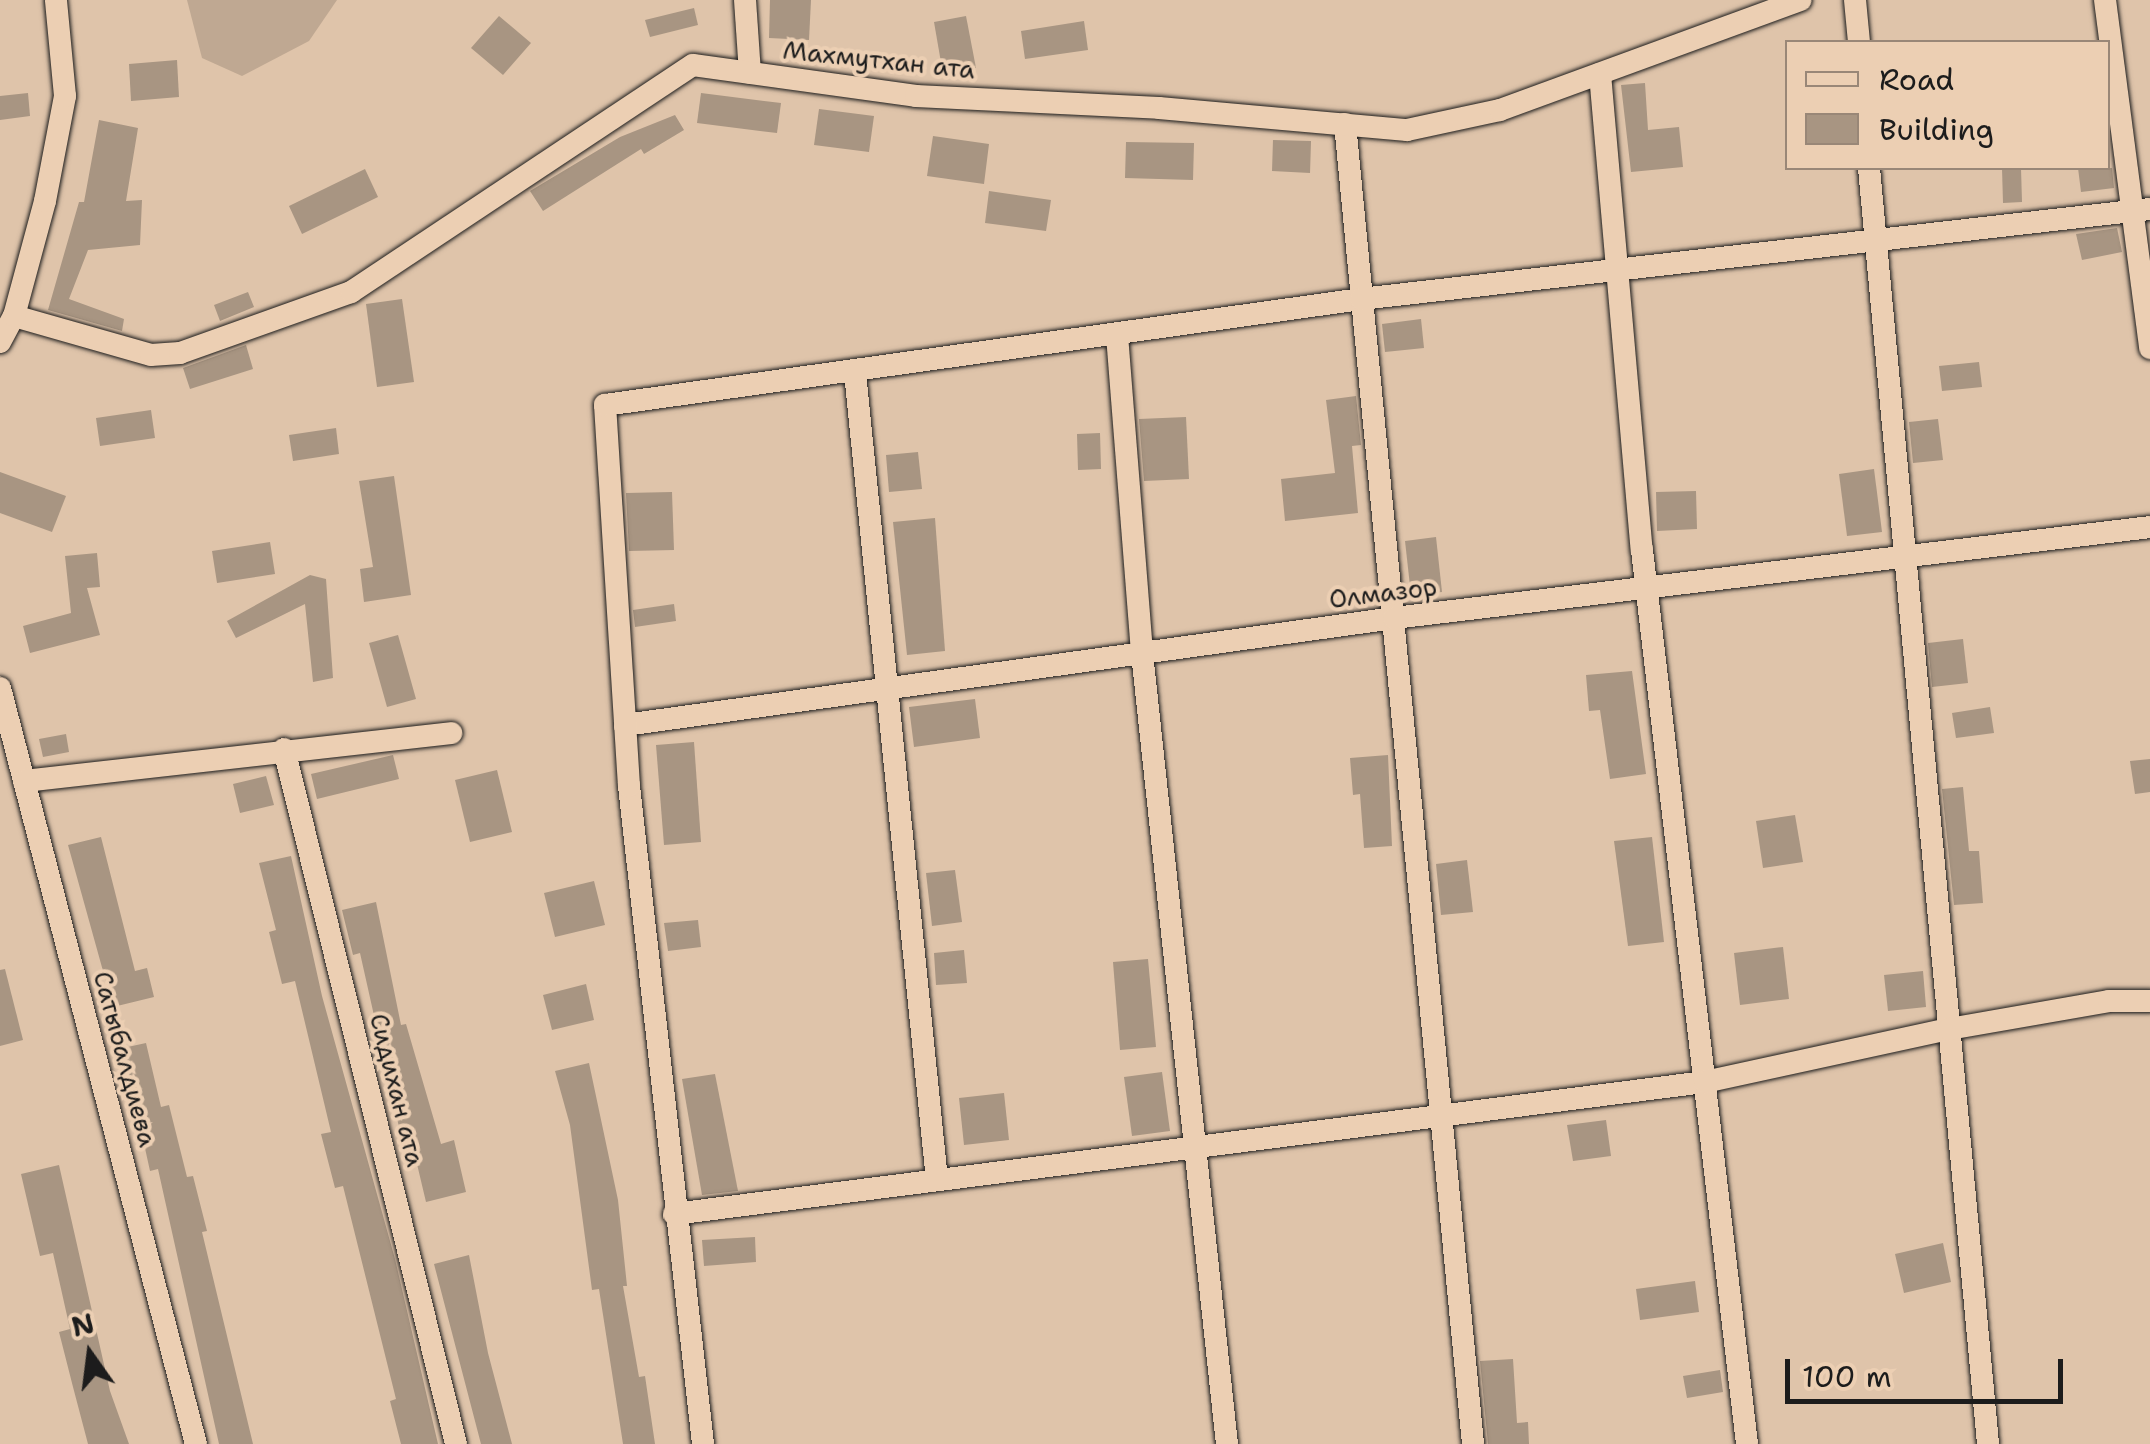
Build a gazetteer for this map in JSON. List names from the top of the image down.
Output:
{
  "streets": {
    "street": [
      "Махмутхан ата",
      "Олмазор",
      "Сатыбалдиева",
      "Сидихан ата"
    ]
  },
  "legend": ["Road", "Building"],
  "scale_bar": "100 m",
  "north": "top"
}
